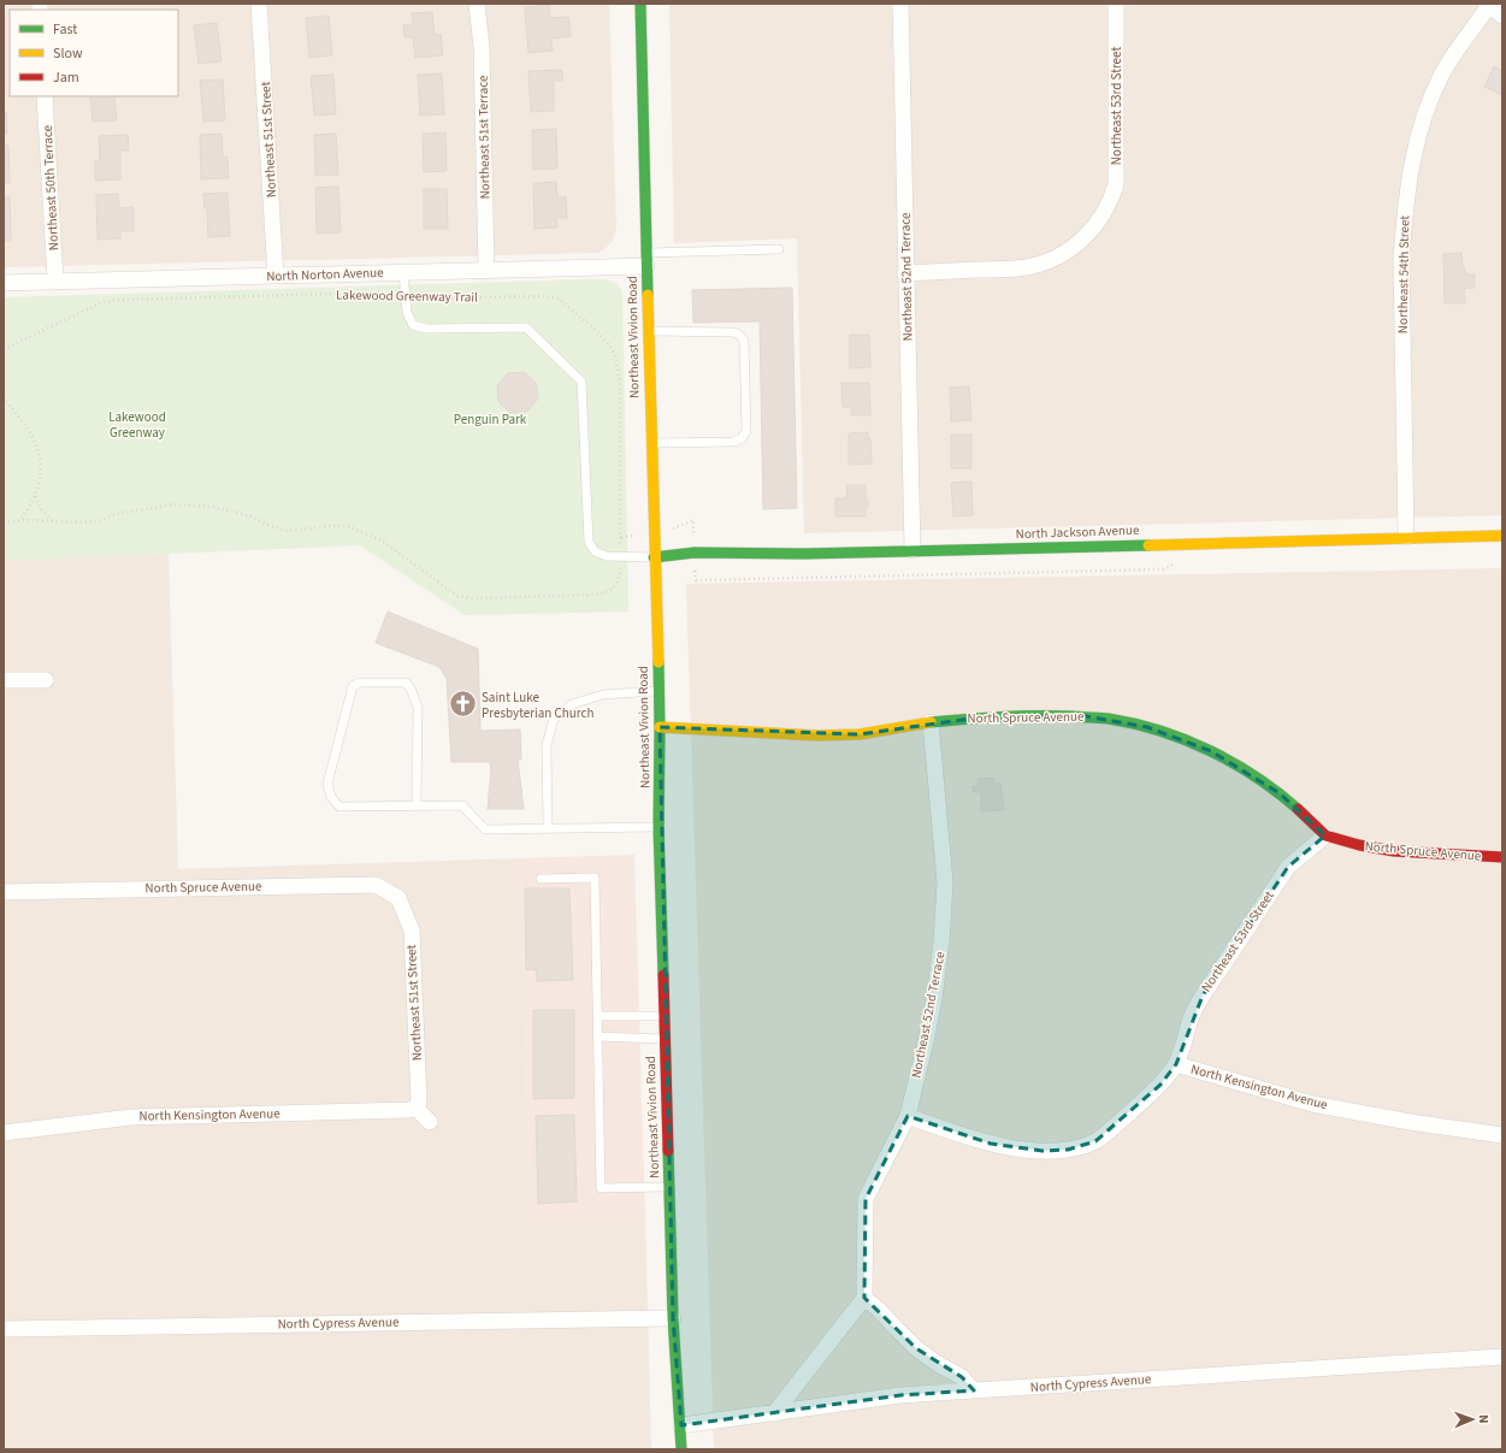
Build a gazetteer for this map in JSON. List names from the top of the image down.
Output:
{
  "streets": {
    "street": [
      "Northeast 53rd Street",
      "Northeast 51st Terrace",
      "Northeast 51st Street",
      "Northeast 50th Terrace",
      "North Norton Avenue",
      "Northeast 54th Street",
      "Northeast 52nd Terrace",
      "Northeast Vivion Road",
      "North Jackson Avenue",
      "North Spruce Avenue",
      "North Kensington Avenue",
      "North Cypress Avenue"
    ],
    "path": ["Lakewood Greenway Trail"]
  },
  "crossings": [
    ["Northeast 53rd Street", "Northeast 52nd Terrace"],
    ["Northeast 53rd Street", "North Spruce Avenue"],
    ["Northeast 53rd Street", "North Kensington Avenue"],
    ["Northeast 51st Terrace", "North Norton Avenue"],
    ["Northeast 51st Street", "North Norton Avenue"],
    ["Northeast 51st Street", "North Spruce Avenue"],
    ["Northeast 51st Street", "North Kensington Avenue"],
    ["Northeast 50th Terrace", "North Norton Avenue"],
    ["North Norton Avenue", "Northeast Vivion Road"],
    ["Northeast 54th Street", "North Jackson Avenue"],
    ["Northeast 52nd Terrace", "North Jackson Avenue"],
    ["Northeast 52nd Terrace", "North Spruce Avenue"],
    ["Northeast 52nd Terrace", "North Kensington Avenue"],
    ["Northeast Vivion Road", "North Jackson Avenue"],
    ["Northeast Vivion Road", "North Spruce Avenue"],
    ["Northeast Vivion Road", "North Cypress Avenue"]
  ],
  "parks": ["Lakewood Greenway", "Penguin Park"],
  "places": {
    "church": ["Saint Luke Presbyterian Church"]
  },
  "legend": ["Fast", "Slow", "Jam"],
  "north": "right"
}
